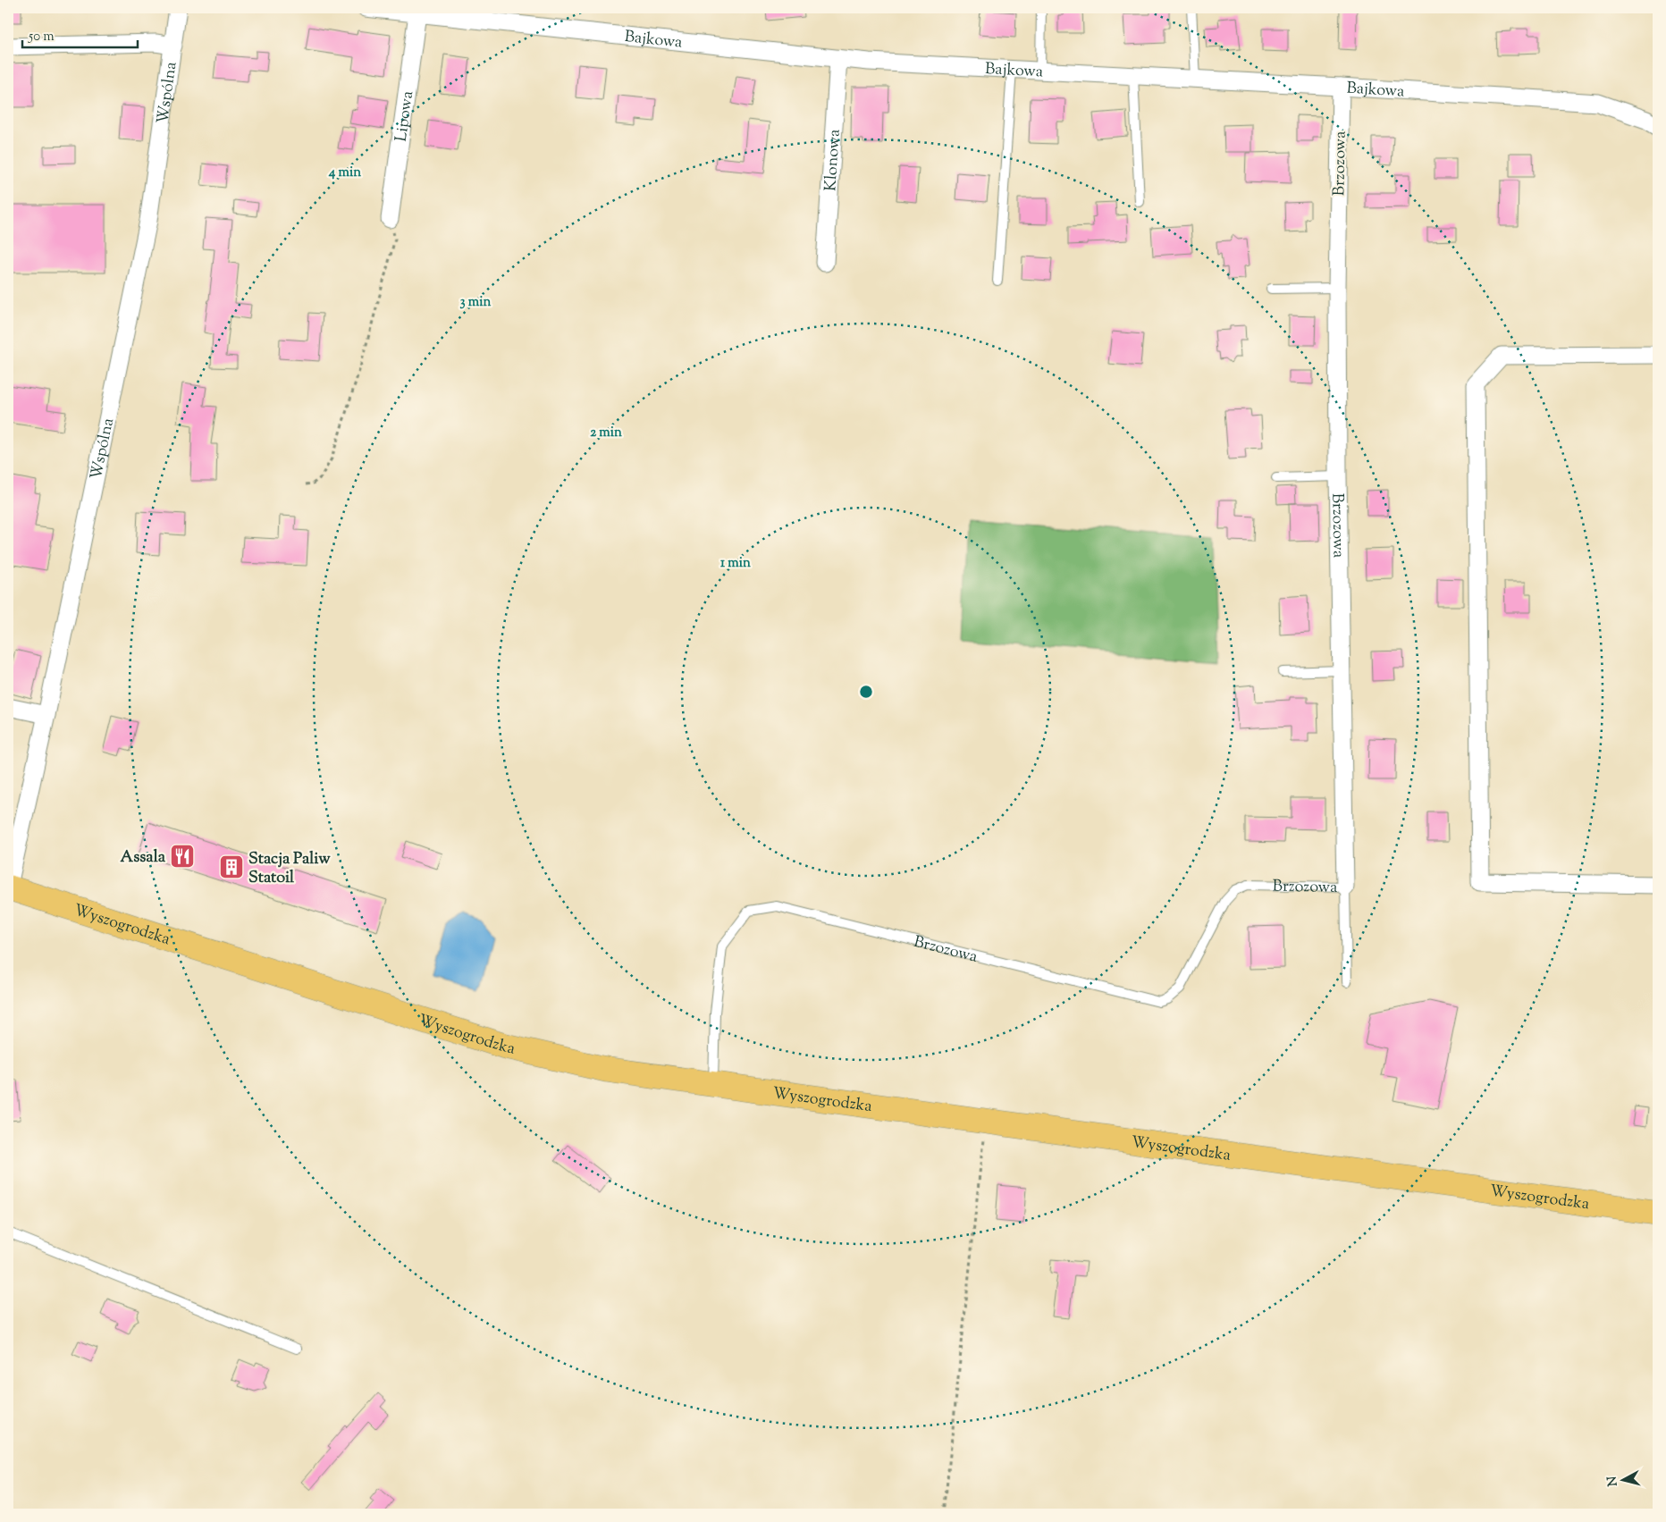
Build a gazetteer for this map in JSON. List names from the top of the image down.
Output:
{
  "streets": {
    "main road": ["Wyszogrodzka"],
    "street": [
      "Bajkowa",
      "Wspólna",
      "Lipowa",
      "Klonowa",
      "Brzozowa"
    ]
  },
  "crossings": [
    ["Bajkowa", "Lipowa"],
    ["Bajkowa", "Klonowa"],
    ["Bajkowa", "Brzozowa"],
    ["Wspólna", "Wyszogrodzka"],
    ["Brzozowa", "Wyszogrodzka"]
  ],
  "places": {
    "restaurant": ["Assala"],
    "building": ["Stacja Paliw Statoil"]
  },
  "scale_bar": "50 m",
  "north": "left",
  "rings": [
    "4 min",
    "3 min",
    "2 min",
    "1 min"
  ]
}
